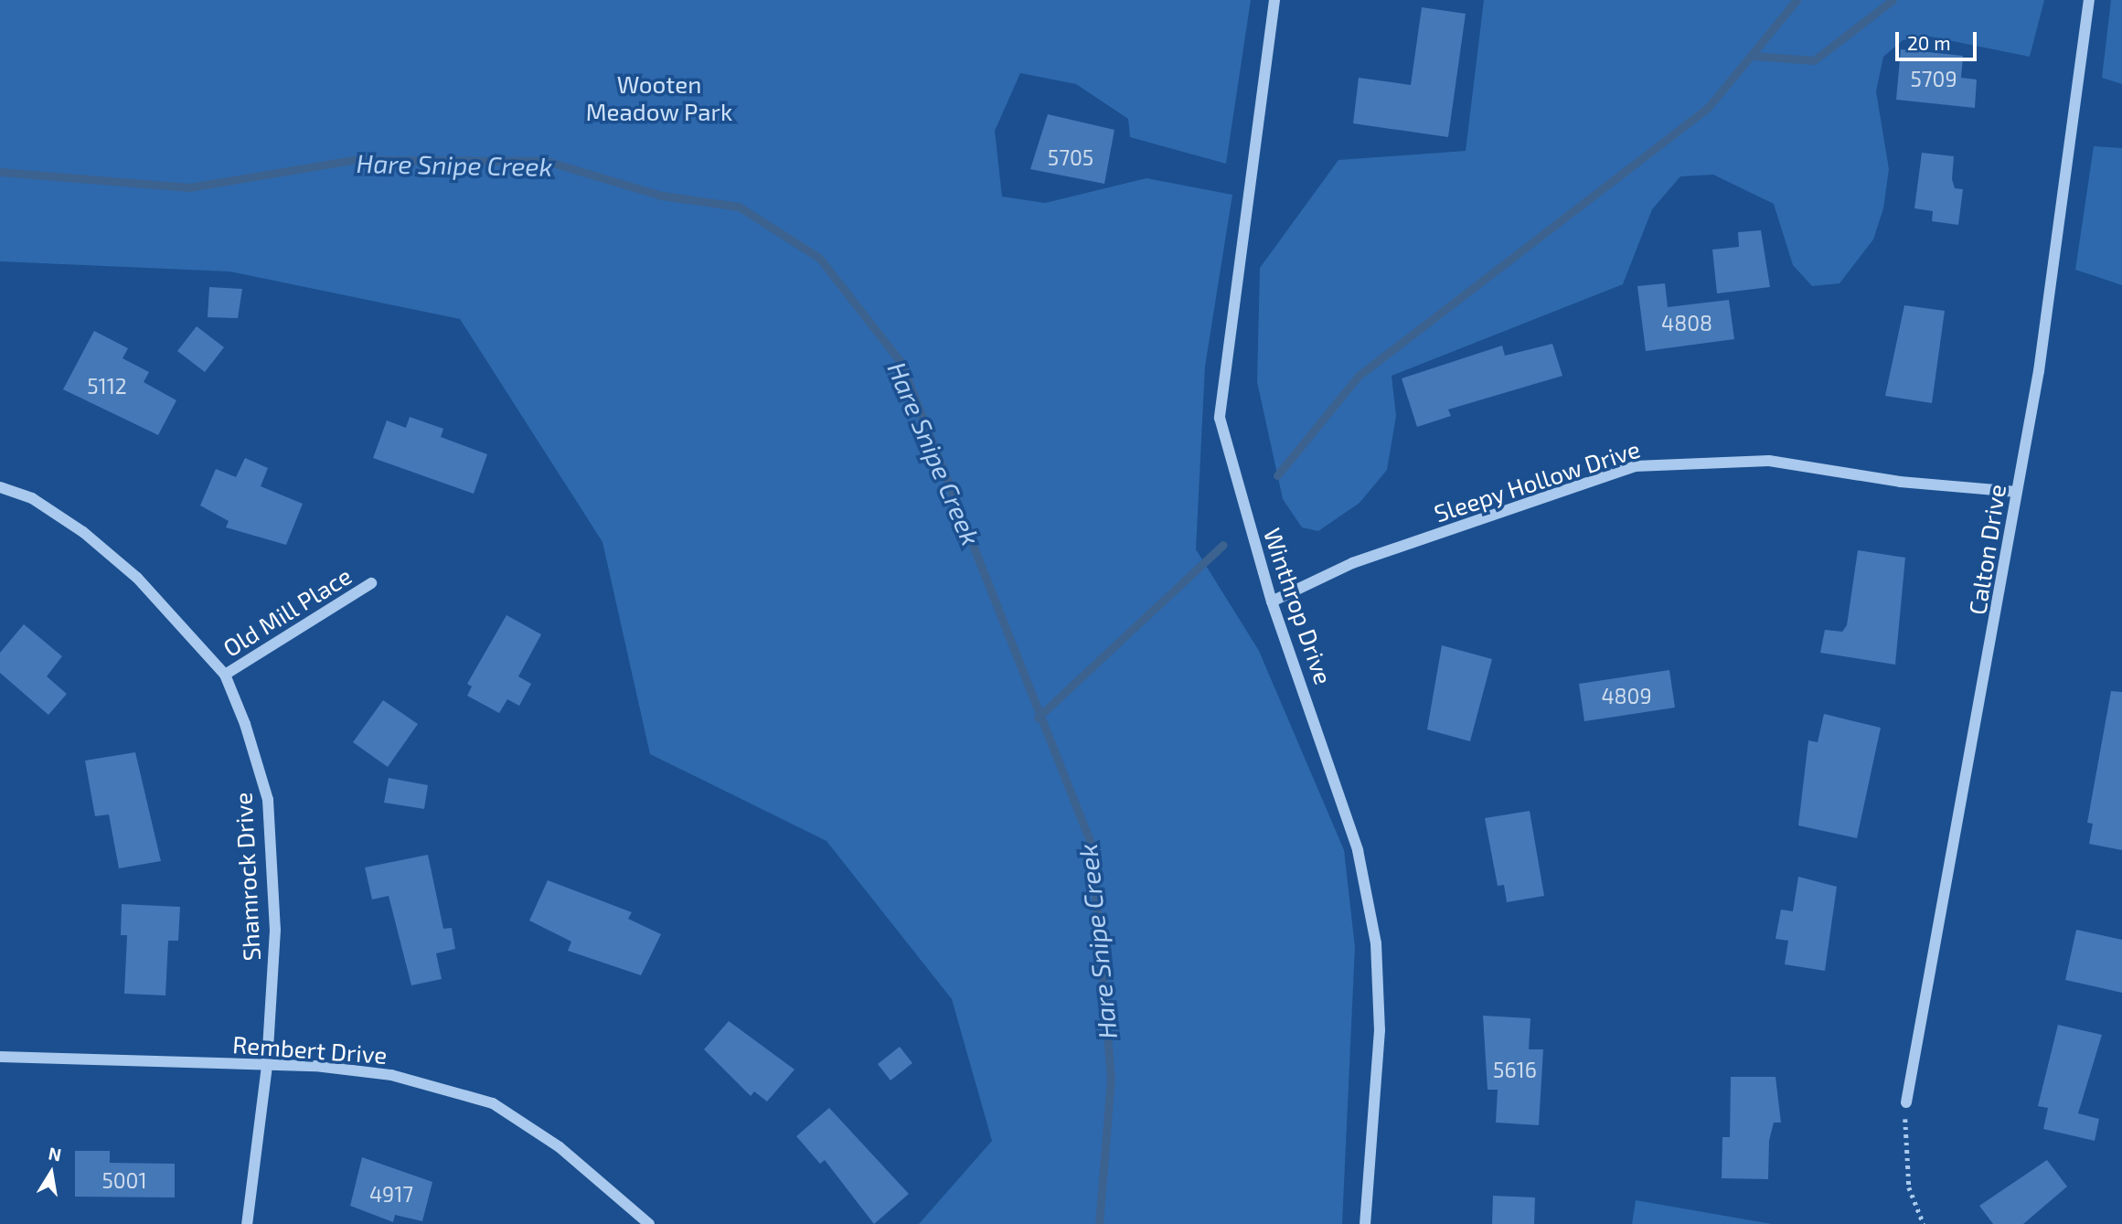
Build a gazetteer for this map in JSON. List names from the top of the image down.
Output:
{
  "streets": {
    "street": [
      "Sleepy Hollow Drive",
      "Calton Drive",
      "Winthrop Drive",
      "Old Mill Place",
      "Shamrock Drive",
      "Rembert Drive"
    ]
  },
  "crossings": [
    ["Sleepy Hollow Drive", "Calton Drive"],
    ["Sleepy Hollow Drive", "Winthrop Drive"],
    ["Old Mill Place", "Shamrock Drive"],
    ["Shamrock Drive", "Rembert Drive"]
  ],
  "water": ["Hare Snipe Creek"],
  "parks": ["Wooten Meadow Park"],
  "house_numbers": [
    "5709",
    "5705",
    "4808",
    "5112",
    "4809",
    "5616",
    "5001",
    "4917"
  ],
  "scale_bar": "20 m",
  "north": "top"
}
